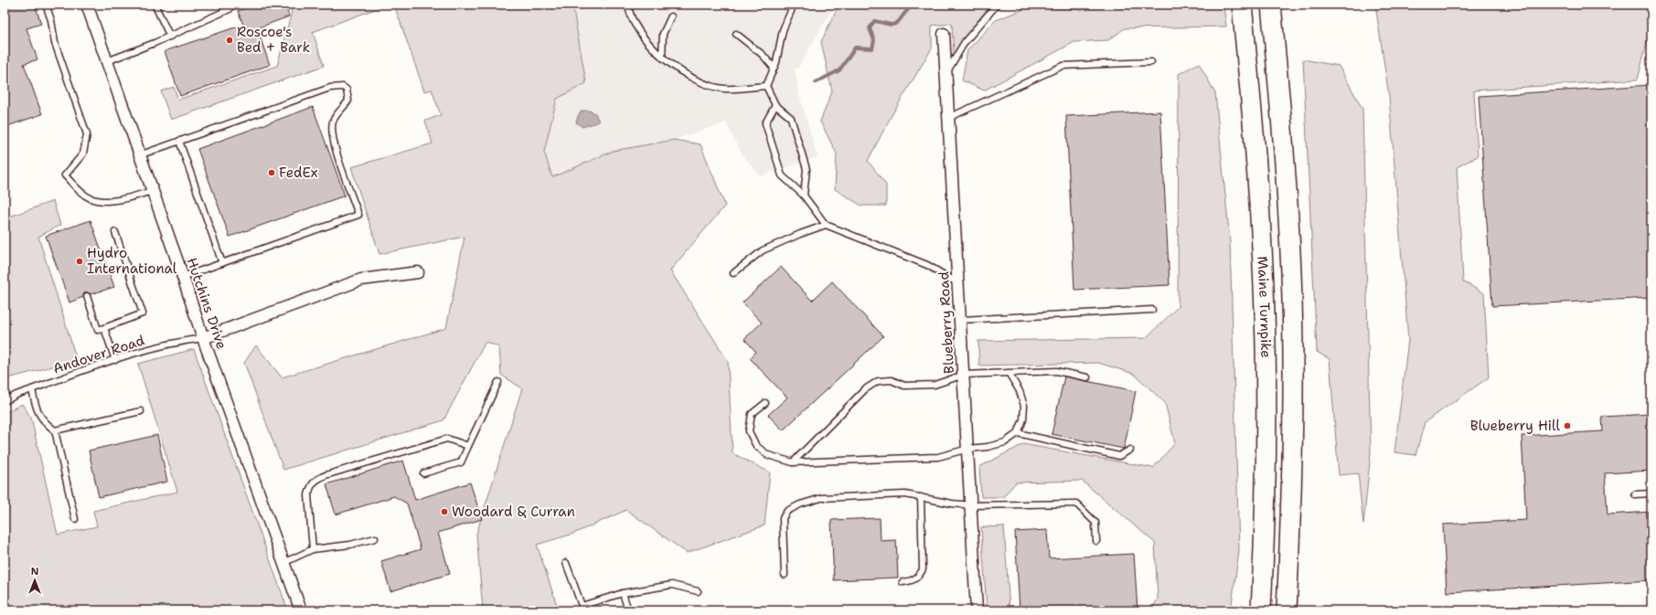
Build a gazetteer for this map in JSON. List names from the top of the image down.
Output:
{
  "streets": {
    "highway": ["Maine Turnpike"],
    "street": ["Hutchins Drive", "Blueberry Road"],
    "lane": ["Andover Road"]
  },
  "crossings": [
    ["Hutchins Drive", "Andover Road"]
  ],
  "places": [
    "Roscoe's Bed + Bark",
    "FedEx",
    "Hydro International",
    "Blueberry Hill",
    "Woodard & Curran"
  ],
  "north": "top"
}
